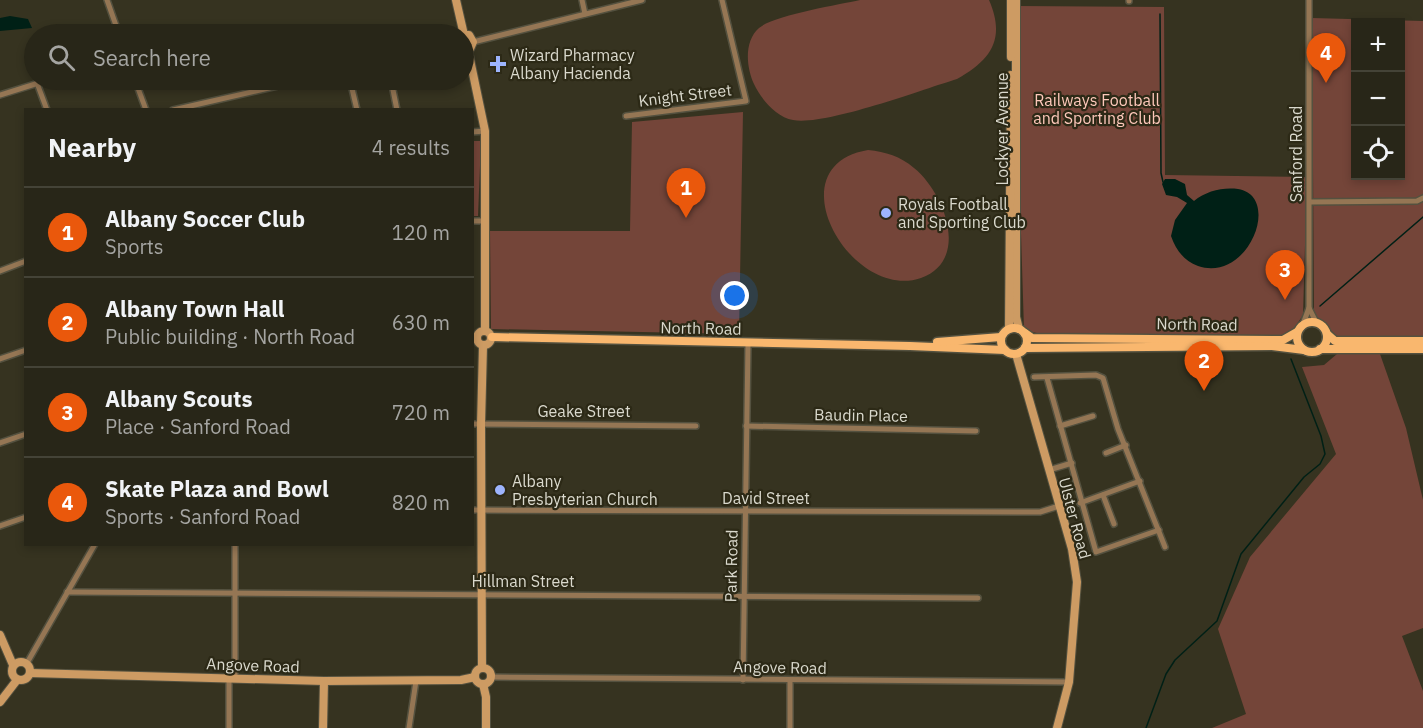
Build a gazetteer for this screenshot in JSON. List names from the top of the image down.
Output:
{
  "streets": {
    "main road": [
      "Lockyer Avenue",
      "North Road",
      "Ulster Road",
      "Angove Road"
    ],
    "street": [
      "Knight Street",
      "Sanford Road",
      "Geake Street",
      "Baudin Place",
      "David Street",
      "Park Road",
      "Hillman Street"
    ]
  },
  "crossings": [
    ["Lockyer Avenue", "North Road"],
    ["Lockyer Avenue", "Ulster Road"],
    ["Sanford Road", "North Road"],
    ["North Road", "Ulster Road"],
    ["North Road", "Park Road"],
    ["Baudin Place", "Park Road"],
    ["David Street", "Ulster Road"],
    ["David Street", "Park Road"],
    ["Ulster Road", "Angove Road"],
    ["Park Road", "Hillman Street"],
    ["Park Road", "Angove Road"]
  ],
  "parks": ["Railways Football and Sporting Club"],
  "places": {
    "health": ["Wizard Pharmacy Albany Hacienda"],
    "other": ["Royals Football and Sporting Club", "Albany Presbyterian Church"]
  },
  "page": {
    "map_buttons": ["+", "−"],
    "search": "Search here",
    "pins": [
      "4",
      "1",
      "3",
      "2"
    ],
    "heading": ["Nearby", "4 results"],
    "list": [
      {
        "mark": "1",
        "name": "Albany Soccer Club",
        "note": "Sports",
        "value": "120 m"
      },
      {
        "mark": "2",
        "name": "Albany Town Hall",
        "note": "Public building · North Road",
        "value": "630 m"
      },
      {
        "mark": "3",
        "name": "Albany Scouts",
        "note": "Place · Sanford Road",
        "value": "720 m"
      },
      {
        "mark": "4",
        "name": "Skate Plaza and Bowl",
        "note": "Sports · Sanford Road",
        "value": "820 m"
      }
    ]
  }
}
